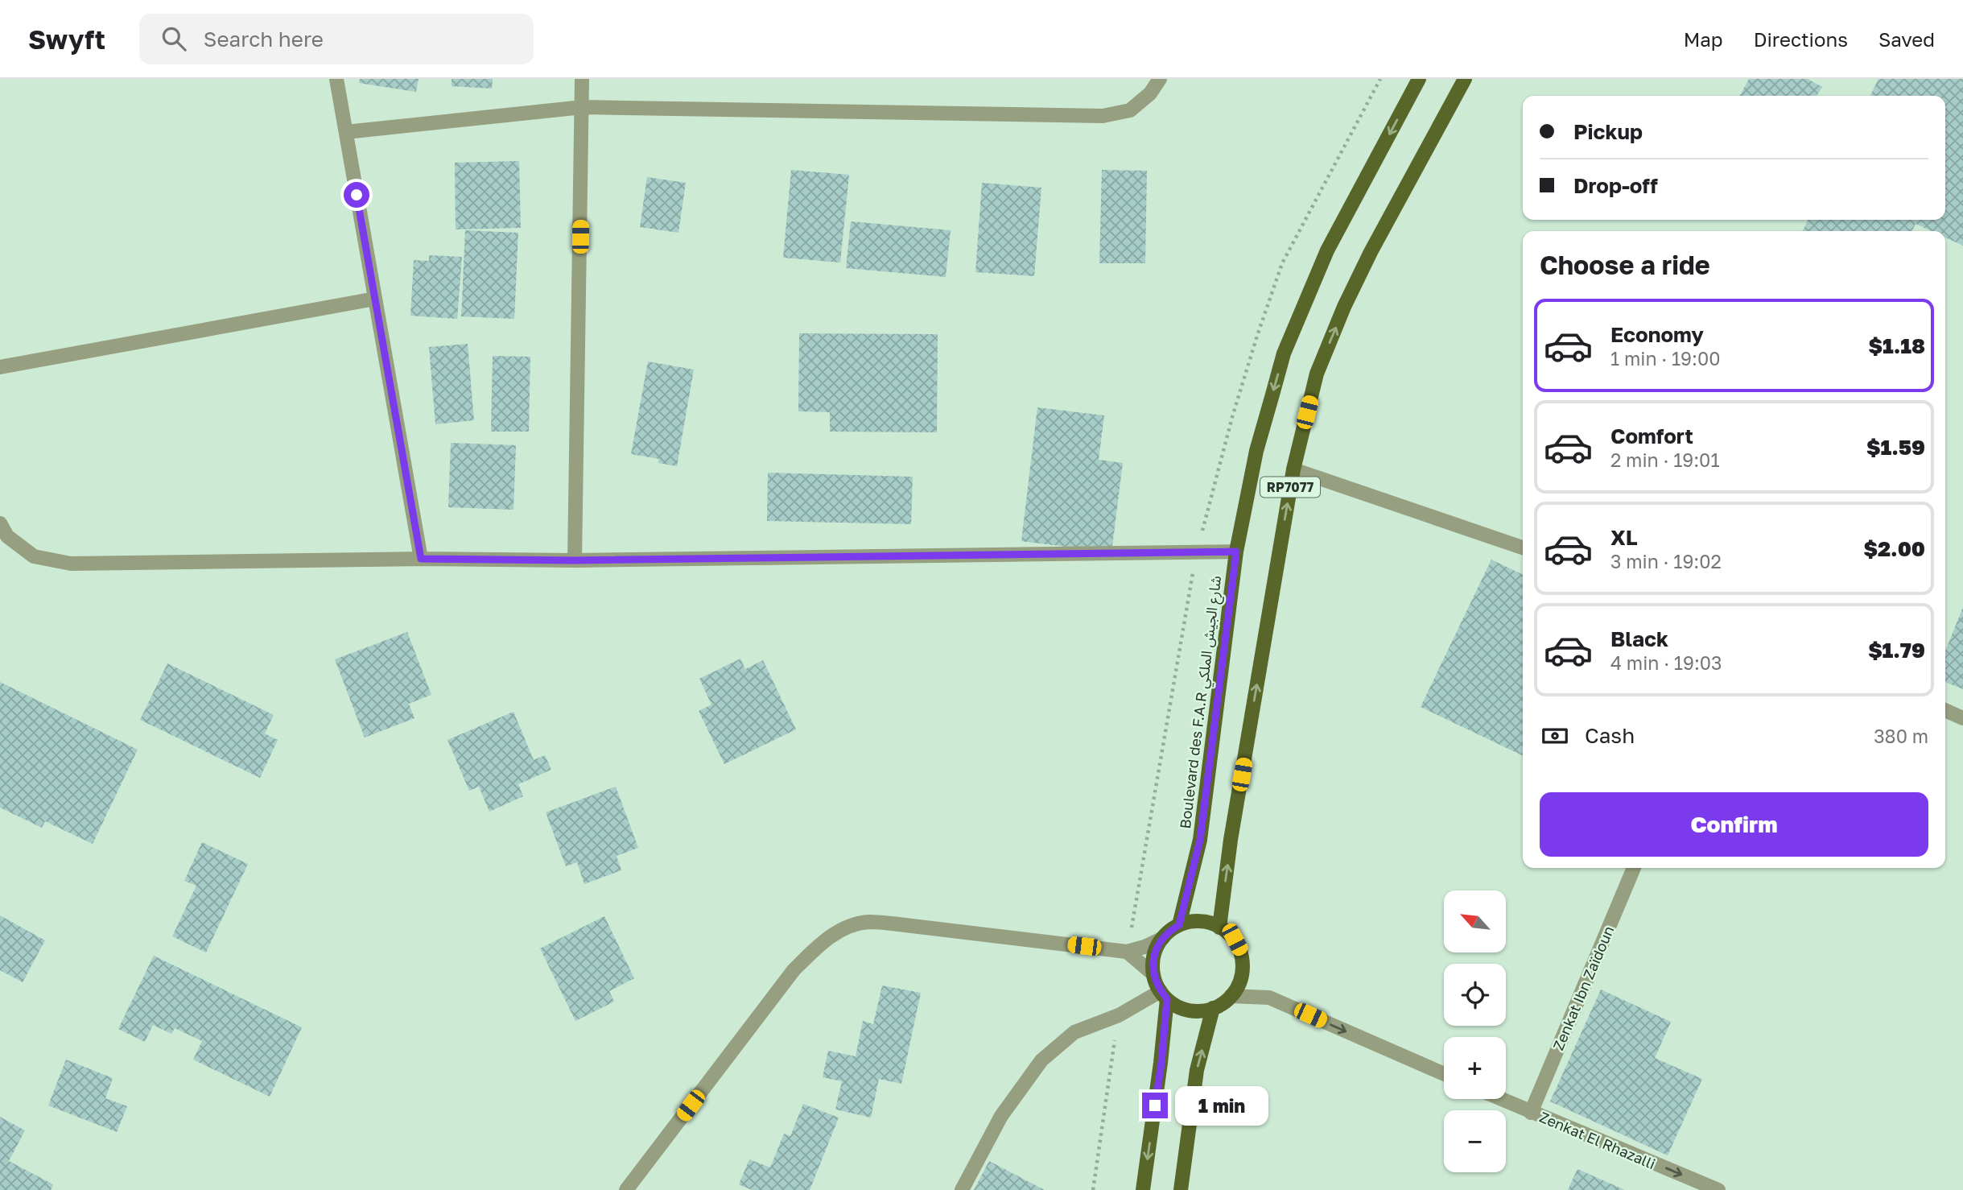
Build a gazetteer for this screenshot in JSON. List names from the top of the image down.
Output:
{
  "streets": {
    "main road": ["RP7077", "Boulevard des F.A.R شارع الجيش الملكي"],
    "street": ["Zenkat Ibn Zaïdoun", "Zenkat El Rhazalli"]
  },
  "crossings": [
    ["RP7077", "Boulevard des F.A.R شارع الجيش الملكي"],
    ["Zenkat Ibn Zaïdoun", "Zenkat El Rhazalli"]
  ],
  "one_way": ["Zenkat El Rhazalli"],
  "north": "top left",
  "page": {
    "header": "Swyft",
    "search": "Search here",
    "nav": ["Map", "Directions", "Saved"],
    "banner": ["Pickup", "Drop-off"],
    "heading": "Choose a ride",
    "list": [
      {
        "name": "Economy",
        "note": "1 min · 19:00",
        "value": "$1.18"
      },
      {
        "name": "Comfort",
        "note": "2 min · 19:01",
        "value": "$1.59"
      },
      {
        "name": "XL",
        "note": "3 min · 19:02",
        "value": "$2.00"
      },
      {
        "name": "Black",
        "note": "4 min · 19:03",
        "value": "$1.79"
      }
    ],
    "pay": ["Cash", "380 m"],
    "buttons": "Confirm",
    "map_buttons": ["+", "−"],
    "bubble": "1 min"
  }
}
